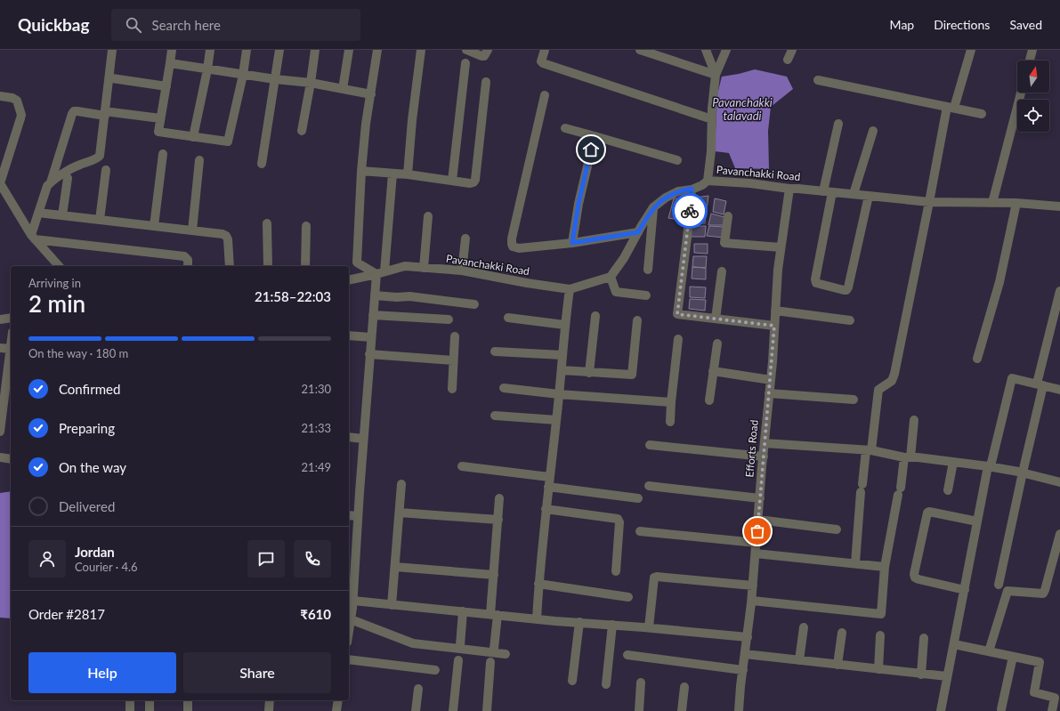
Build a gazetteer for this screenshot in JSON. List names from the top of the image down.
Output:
{
  "streets": {
    "street": ["Pavanchakki Road", "Efforts Road"]
  },
  "crossings": [
    ["Pavanchakki Road", "Efforts Road"]
  ],
  "water": ["Pavanchakki talavadi"],
  "north": "top",
  "page": {
    "header": "Quickbag",
    "search": "Search here",
    "nav": ["Map", "Directions", "Saved"],
    "heading": ["2 min", "Arriving in", "21:58–22:03"],
    "panel": [
      "Jordan",
      "Courier · 4.6",
      "Order #2817",
      "₹610"
    ],
    "bar": "On the way · 180 m",
    "list": [
      ["Confirmed", "21:30"],
      ["Preparing", "21:33"],
      ["On the way", "21:49"],
      "Delivered"
    ],
    "buttons": ["Help", "Share"]
  }
}
